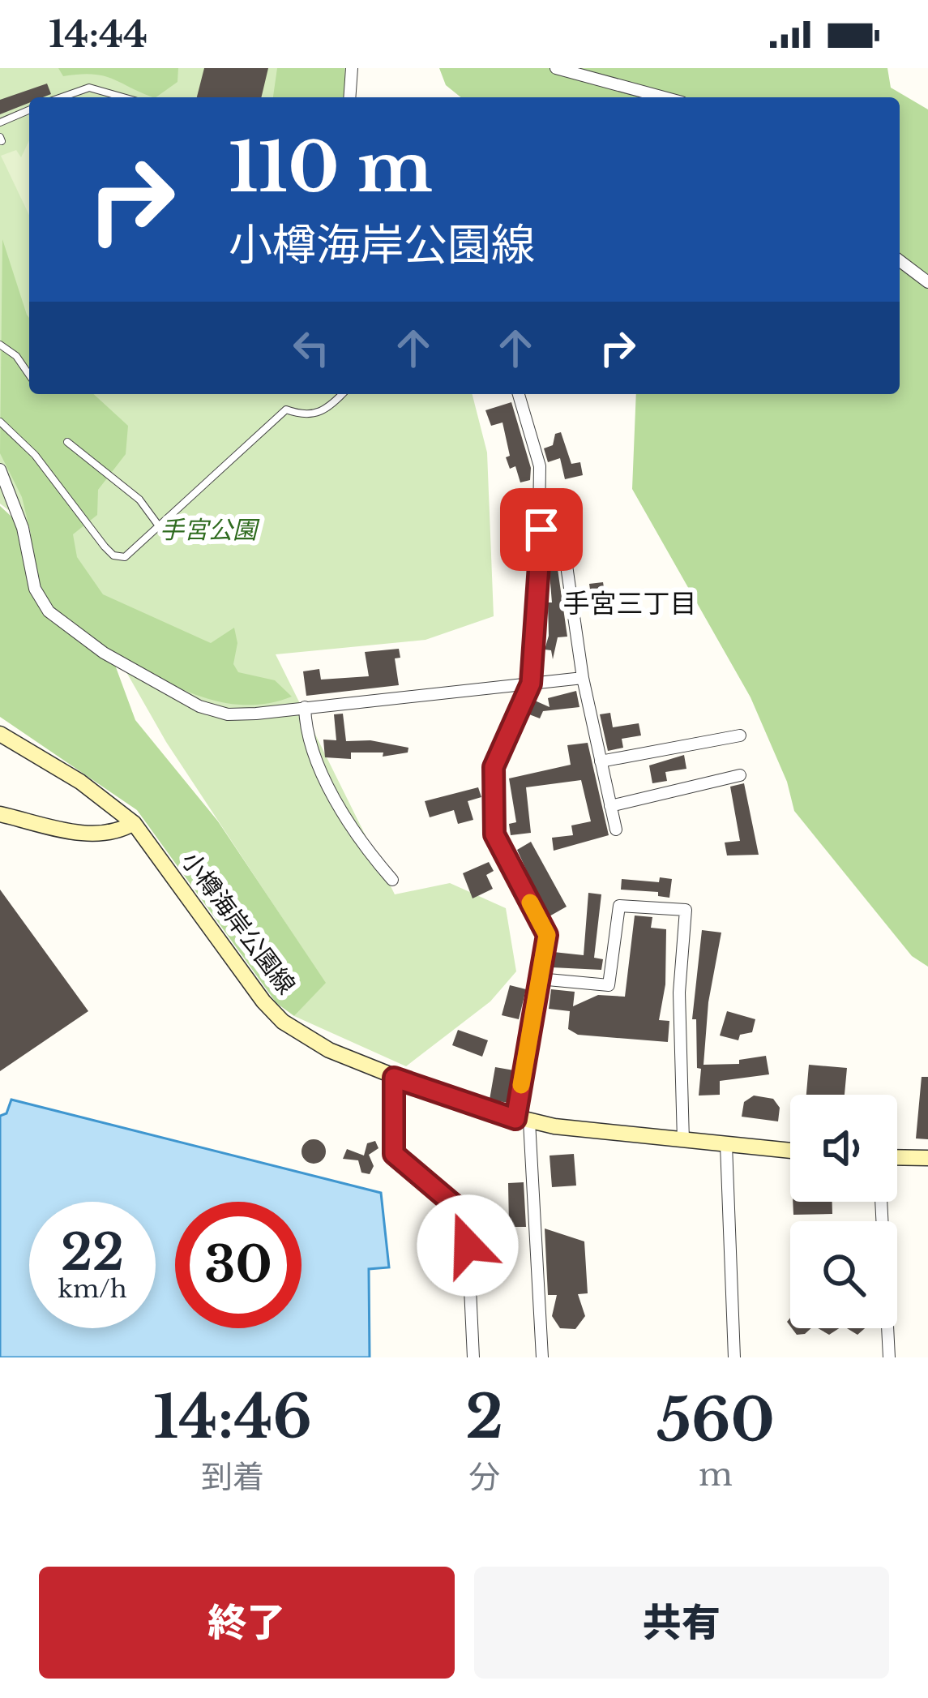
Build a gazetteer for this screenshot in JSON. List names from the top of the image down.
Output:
{
  "streets": {
    "main road": ["小樽海岸公園線"]
  },
  "districts": ["手宮三丁目"],
  "parks": ["手宮公園"],
  "page": {
    "status": "14:44",
    "turn": ["110 m", "小樽海岸公園線"],
    "speed": "22 km/h",
    "limit": "30",
    "eta": [
      "14:46",
      "到着",
      "2",
      "分",
      "560",
      "m"
    ],
    "buttons": ["終了", "共有"]
  }
}
